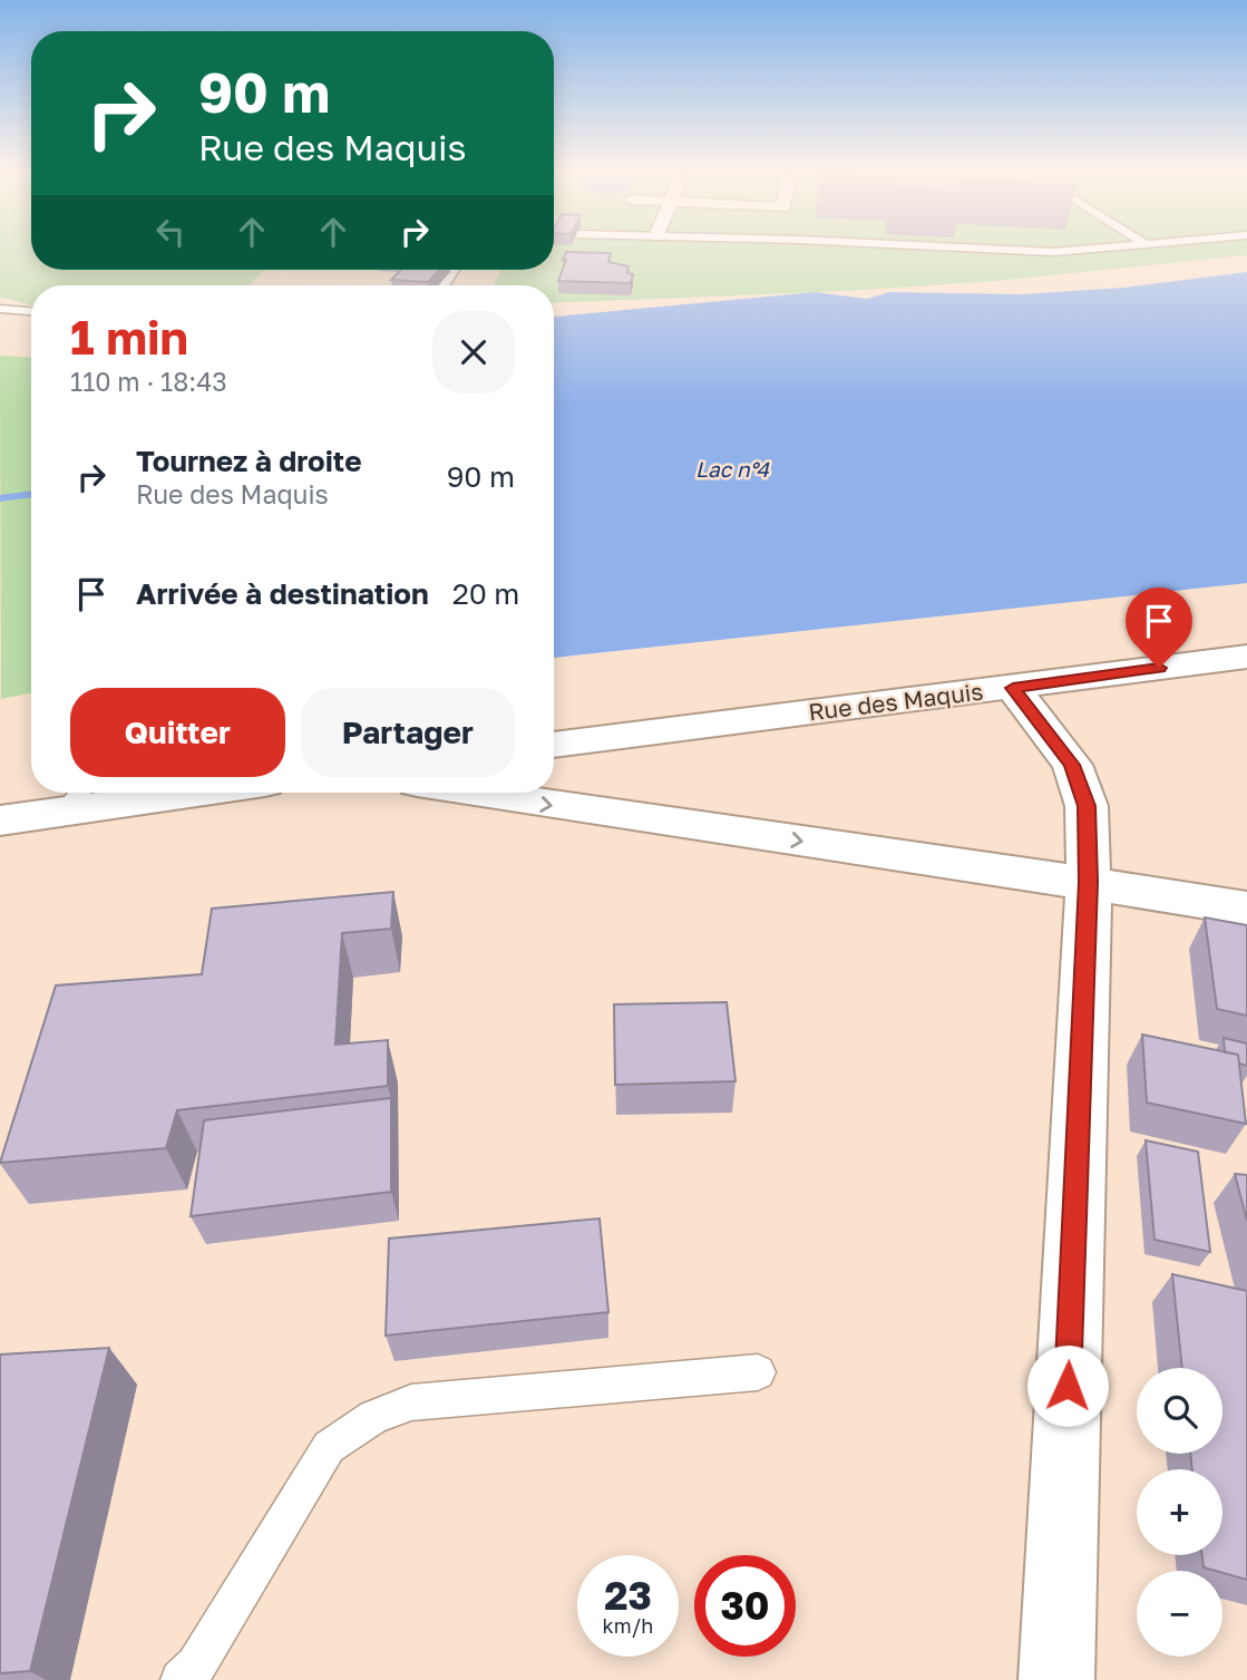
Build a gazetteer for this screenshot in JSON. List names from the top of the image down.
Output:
{
  "streets": {
    "street": ["Rue des Maquis"]
  },
  "water": ["Lac n°4"],
  "page": {
    "turn": ["90 m", "Rue des Maquis"],
    "heading": ["1 min", "110 m · 18:43"],
    "list": [
      {
        "name": "Tournez à droite",
        "note": "Rue des Maquis",
        "value": "90 m"
      },
      {
        "name": "Arrivée à destination",
        "value": "20 m"
      }
    ],
    "buttons": ["Quitter", "Partager"],
    "map_buttons": ["+", "−"],
    "speed": "23 km/h",
    "limit": "30"
  }
}
